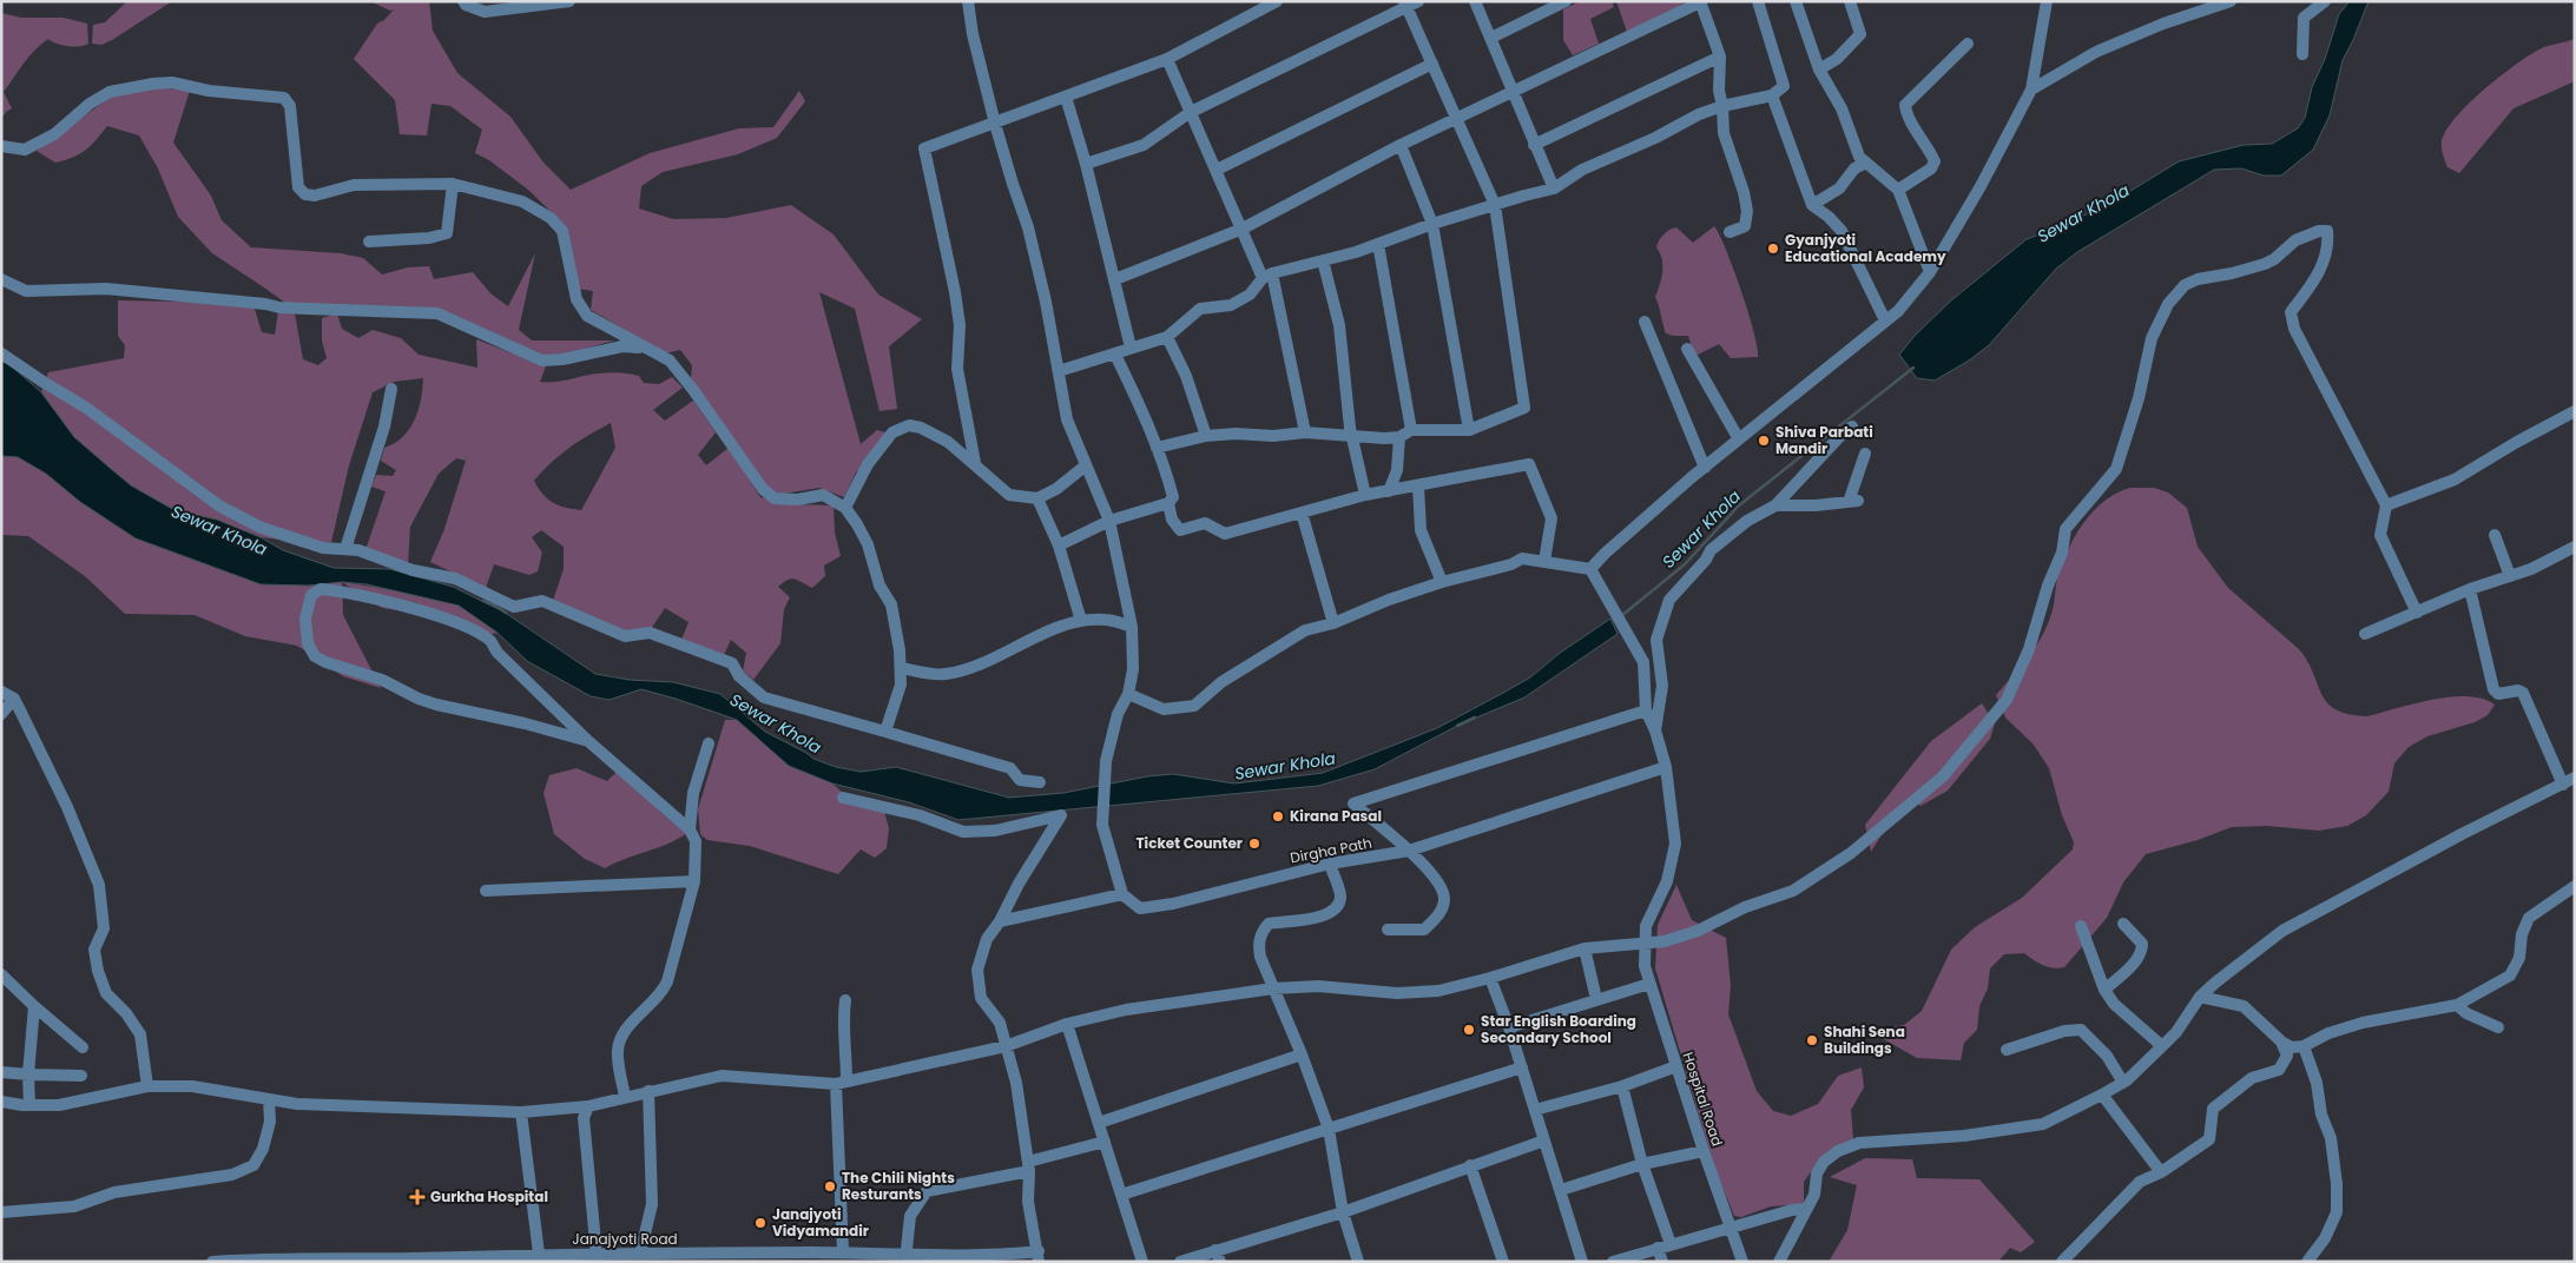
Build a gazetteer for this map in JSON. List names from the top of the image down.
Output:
{
  "streets": {
    "street": ["Dirgha Path", "Hospital Road", "Janajyoti Road"]
  },
  "crossings": [
    ["Dirgha Path", "Hospital Road"]
  ],
  "water": ["Sewar Khola"],
  "places": {
    "other": [
      "Gyanjyoti Educational Academy",
      "Shiva Parbati Mandir",
      "Kirana Pasal",
      "Ticket Counter",
      "Star English Boarding Secondary School",
      "Shahi Sena Buildings",
      "The Chili Nights Resturants",
      "Janajyoti Vidyamandir"
    ],
    "health": ["Gurkha Hospital"]
  }
}
